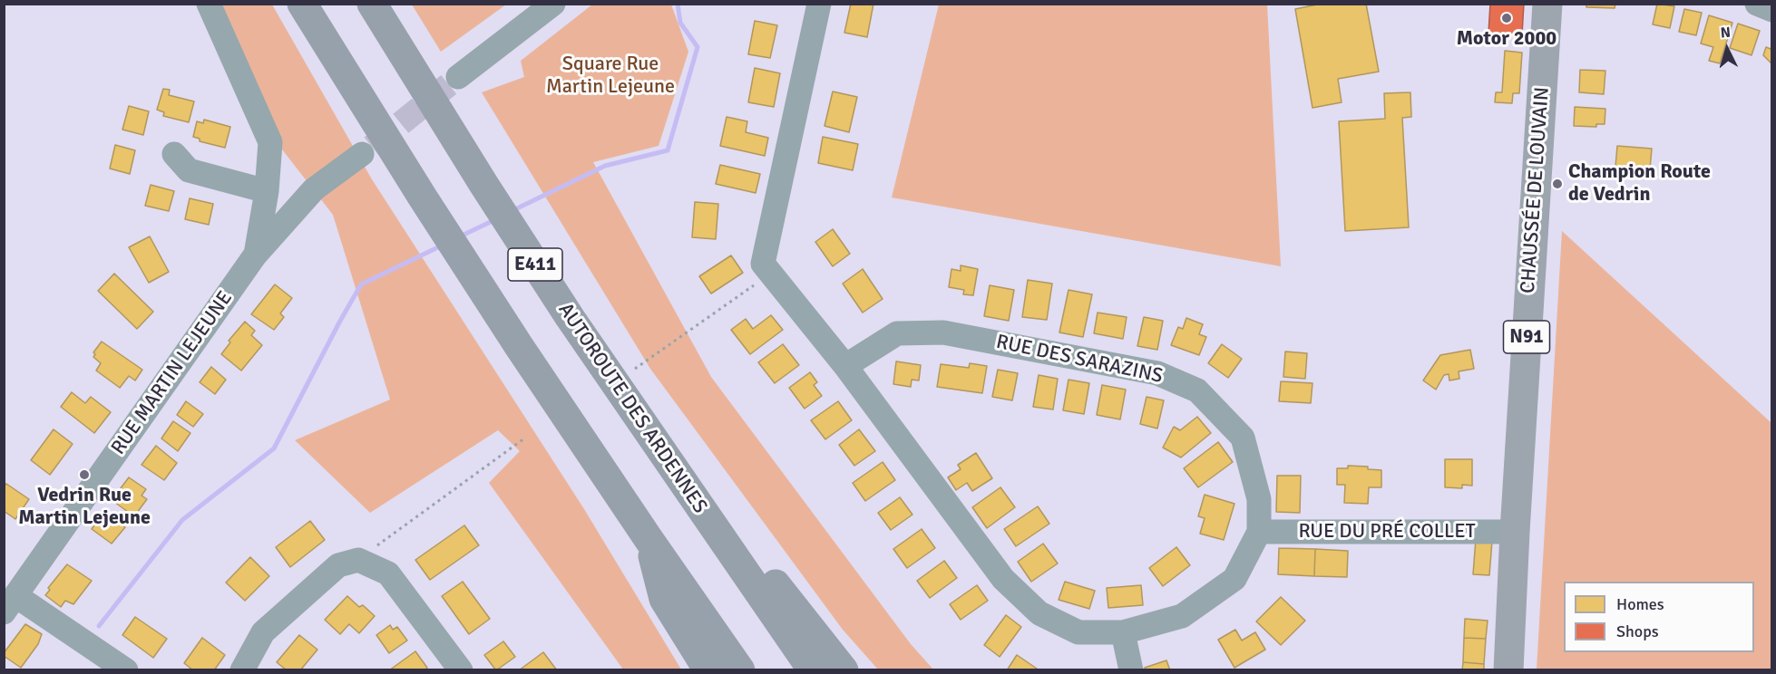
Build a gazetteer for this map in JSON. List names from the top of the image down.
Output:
{
  "streets": {
    "highway": ["E411", "AUTOROUTE DES ARDENNES"],
    "main road": ["CHAUSSÉE DE LOUVAIN", "N91"],
    "street": ["RUE DES SARAZINS", "RUE MARTIN LEJEUNE", "RUE DU PRÉ COLLET"]
  },
  "crossings": [
    ["CHAUSSÉE DE LOUVAIN", "RUE DU PRÉ COLLET"],
    ["RUE DES SARAZINS", "RUE DU PRÉ COLLET"]
  ],
  "parks": ["Square Rue Martin Lejeune"],
  "places": ["Motor 2000", "Champion Route de Vedrin", "Vedrin Rue Martin Lejeune"],
  "legend": ["Homes", "Shops"],
  "north": "top"
}
